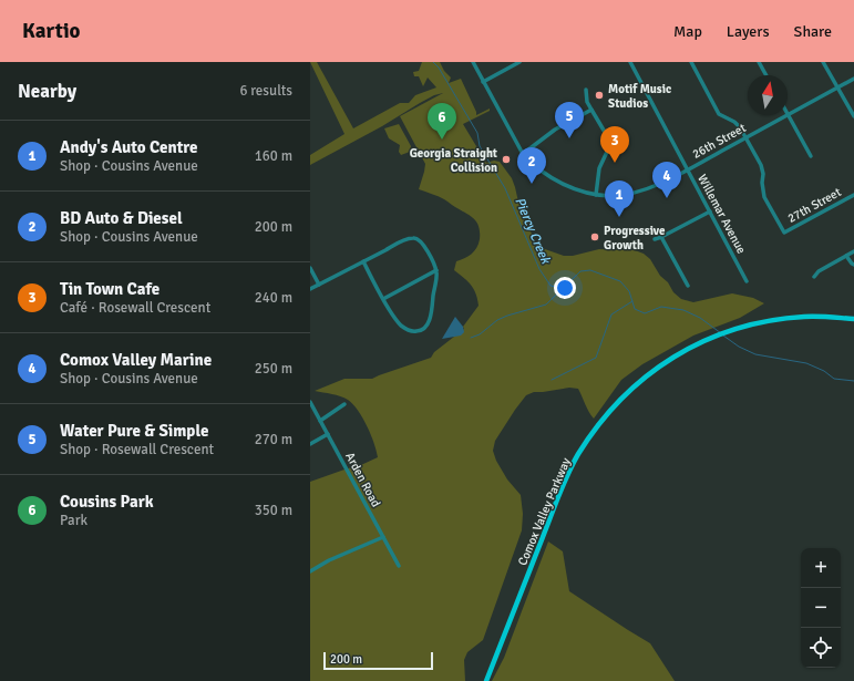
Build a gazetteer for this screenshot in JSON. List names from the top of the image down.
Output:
{
  "streets": {
    "main road": ["Comox Valley Parkway"],
    "street": [
      "26th Street",
      "27th Street",
      "Willemar Avenue",
      "Arden Road"
    ]
  },
  "crossings": [
    ["26th Street", "27th Street"],
    ["26th Street", "Willemar Avenue"]
  ],
  "water": ["Piercy Creek"],
  "places": ["Motif Music Studios", "Georgia Straight Collision", "Progressive Growth"],
  "scale_bar": "200 m",
  "north": "top",
  "page": {
    "header": "Kartio",
    "nav": ["Map", "Layers", "Share"],
    "heading": ["Nearby", "6 results"],
    "pins": [
      "5",
      "6",
      "3",
      "2",
      "4",
      "1"
    ],
    "list": [
      {
        "mark": "1",
        "name": "Andy's Auto Centre",
        "note": "Shop · Cousins Avenue",
        "value": "160 m"
      },
      {
        "mark": "2",
        "name": "BD Auto & Diesel",
        "note": "Shop · Cousins Avenue",
        "value": "200 m"
      },
      {
        "mark": "3",
        "name": "Tin Town Cafe",
        "note": "Café · Rosewall Crescent",
        "value": "240 m"
      },
      {
        "mark": "4",
        "name": "Comox Valley Marine",
        "note": "Shop · Cousins Avenue",
        "value": "250 m"
      },
      {
        "mark": "5",
        "name": "Water Pure & Simple",
        "note": "Shop · Rosewall Crescent",
        "value": "270 m"
      },
      {
        "mark": "6",
        "name": "Cousins Park",
        "note": "Park",
        "value": "350 m"
      }
    ],
    "map_buttons": ["+", "−"],
    "scale": "200 m"
  }
}
